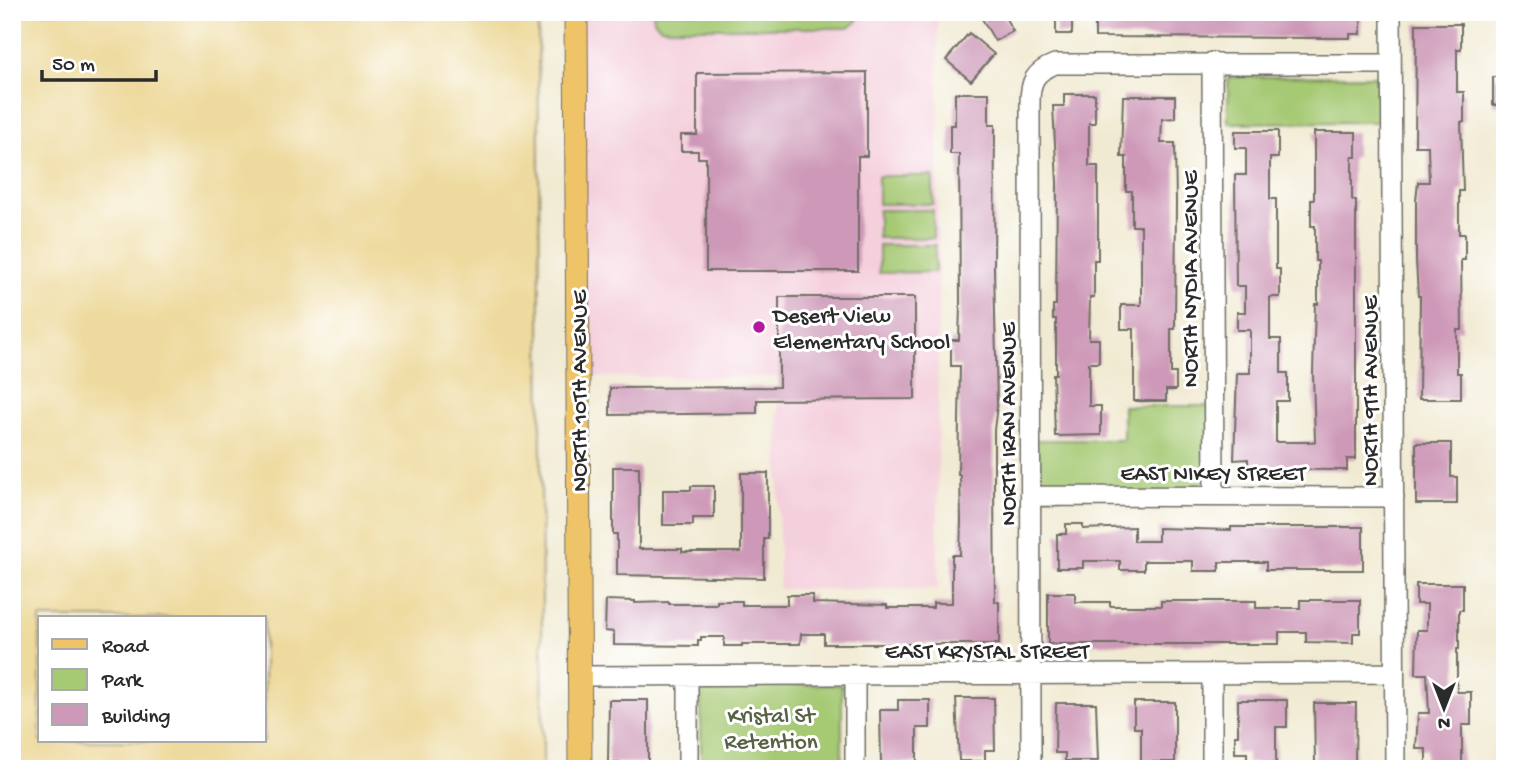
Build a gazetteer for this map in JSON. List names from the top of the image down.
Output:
{
  "streets": {
    "main road": ["NORTH 10TH AVENUE"],
    "street": [
      "NORTH NYDIA AVENUE",
      "NORTH 9TH AVENUE",
      "NORTH IRAN AVENUE",
      "EAST NIKEY STREET",
      "EAST KRYSTAL STREET"
    ]
  },
  "crossings": [
    ["NORTH NYDIA AVENUE", "NORTH IRAN AVENUE"],
    ["NORTH NYDIA AVENUE", "EAST NIKEY STREET"],
    ["NORTH 10TH AVENUE", "EAST KRYSTAL STREET"],
    ["NORTH 9TH AVENUE", "EAST NIKEY STREET"],
    ["NORTH 9TH AVENUE", "EAST KRYSTAL STREET"],
    ["NORTH IRAN AVENUE", "EAST NIKEY STREET"],
    ["NORTH IRAN AVENUE", "EAST KRYSTAL STREET"]
  ],
  "parks": ["Kristal St Retention"],
  "places": ["Desert View Elementary School"],
  "legend": ["Road", "Park", "Building"],
  "scale_bar": "50 m",
  "north": "bottom"
}
